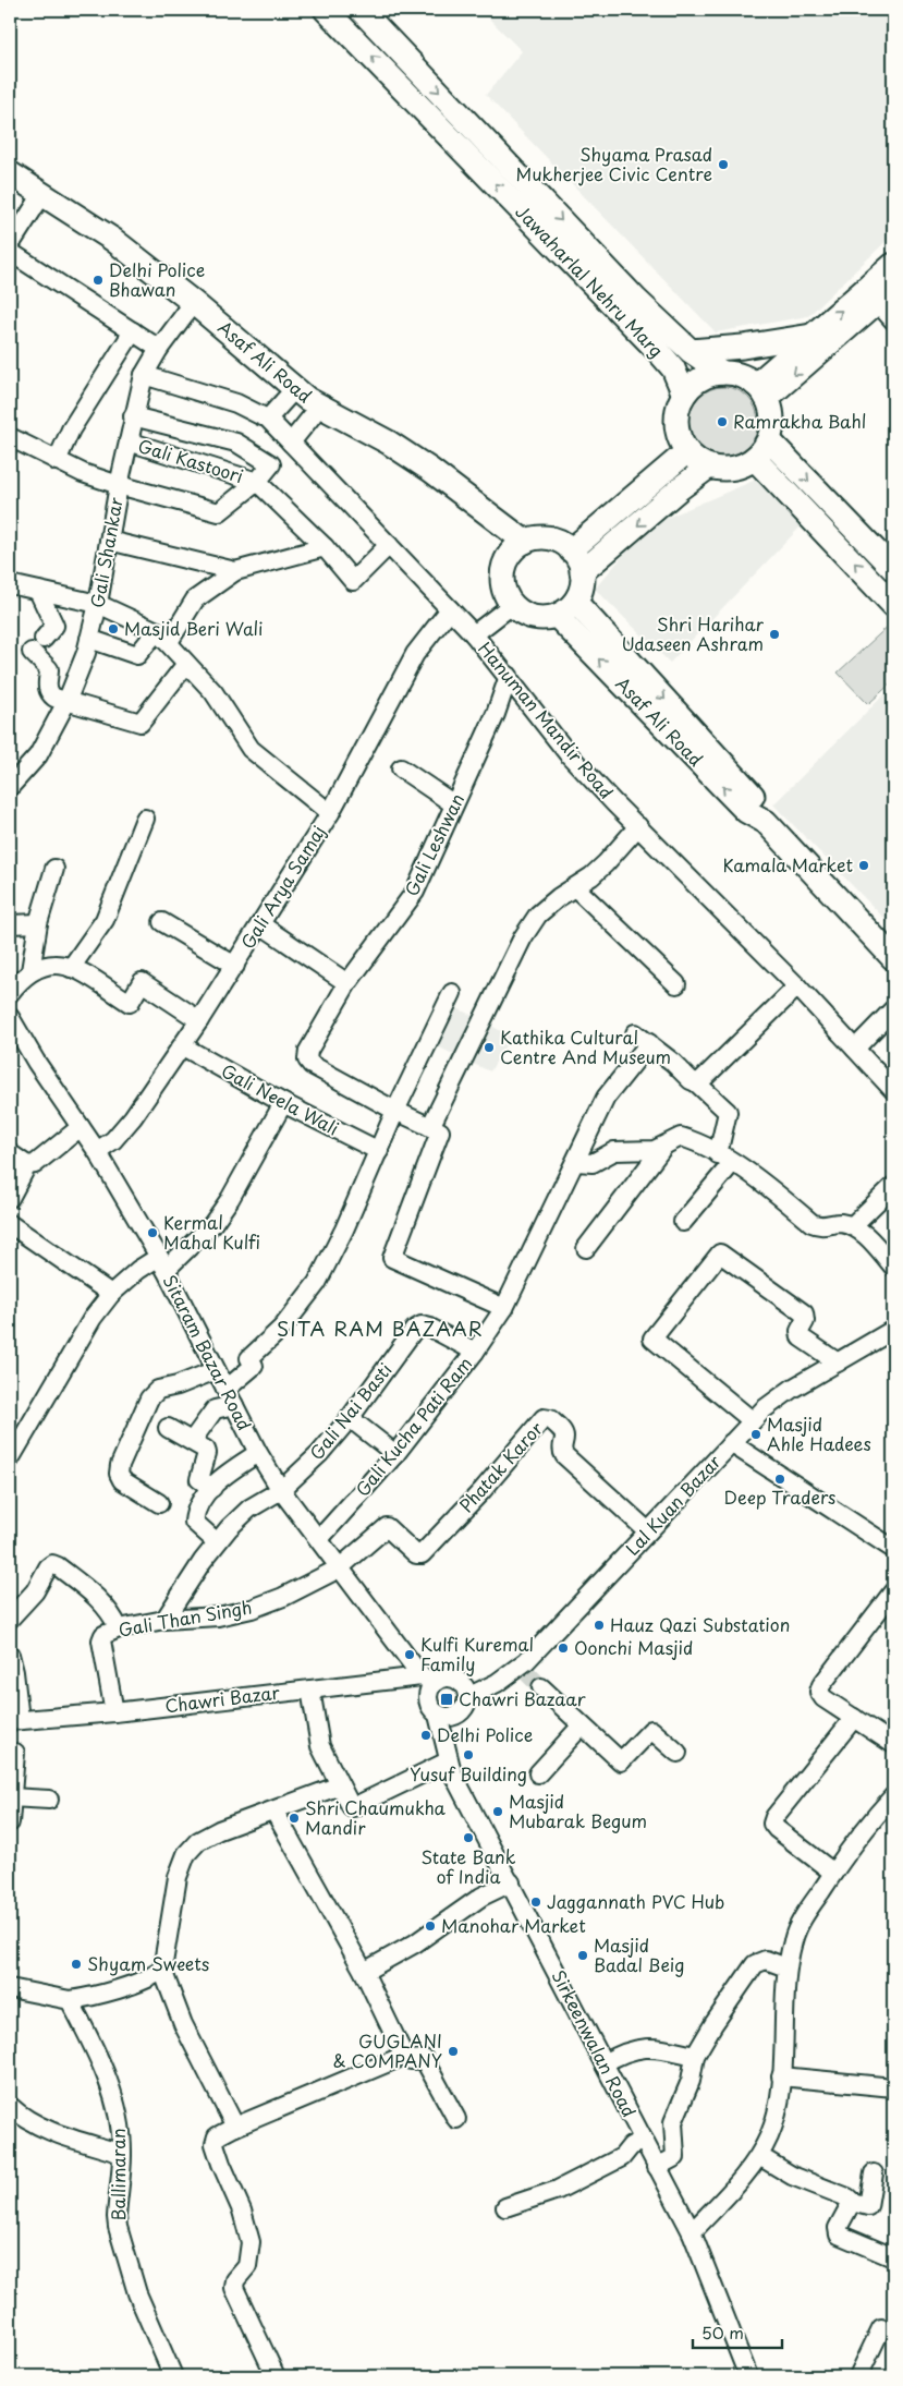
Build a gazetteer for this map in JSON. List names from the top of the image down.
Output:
{
  "streets": {
    "main road": ["Jawaharlal Nehru Marg", "Asaf Ali Road"],
    "street": [
      "Gali Kastoori",
      "Gali Shankar",
      "Hanuman Mandir Road",
      "Gali Leshwan",
      "Gali Arya Samaj",
      "Gali Neela Wali",
      "Sitaram Bazar Road",
      "Gali Nai Basti",
      "Gali Kucha Pati Ram",
      "Phatak Karor",
      "Lal Kuan Bazar",
      "Gali Than Singh",
      "Chawri Bazar",
      "Sirkeenwalan Road",
      "Ballimaran"
    ]
  },
  "crossings": [
    ["Asaf Ali Road", "Gali Shankar"],
    ["Gali Kastoori", "Gali Shankar"],
    ["Gali Kastoori", "Hanuman Mandir Road"],
    ["Gali Shankar", "Hanuman Mandir Road"],
    ["Hanuman Mandir Road", "Gali Leshwan"],
    ["Hanuman Mandir Road", "Gali Arya Samaj"],
    ["Gali Arya Samaj", "Gali Neela Wali"],
    ["Gali Arya Samaj", "Sitaram Bazar Road"],
    ["Sitaram Bazar Road", "Gali Nai Basti"],
    ["Sitaram Bazar Road", "Gali Kucha Pati Ram"],
    ["Sitaram Bazar Road", "Phatak Karor"],
    ["Sitaram Bazar Road", "Lal Kuan Bazar"],
    ["Sitaram Bazar Road", "Gali Than Singh"],
    ["Sitaram Bazar Road", "Chawri Bazar"],
    ["Sitaram Bazar Road", "Sirkeenwalan Road"],
    ["Gali Nai Basti", "Gali Kucha Pati Ram"],
    ["Gali Nai Basti", "Gali Than Singh"],
    ["Phatak Karor", "Lal Kuan Bazar"],
    ["Phatak Karor", "Gali Than Singh"],
    ["Lal Kuan Bazar", "Chawri Bazar"],
    ["Lal Kuan Bazar", "Sirkeenwalan Road"],
    ["Gali Than Singh", "Chawri Bazar"],
    ["Chawri Bazar", "Sirkeenwalan Road"]
  ],
  "districts": ["SITA RAM BAZAAR"],
  "places": {
    "other": [
      "Shyama Prasad Mukherjee Civic Centre",
      "Delhi Police Bhawan",
      "Ramrakha Bahl",
      "Masjid Beri Wali",
      "Shri Harihar Udaseen Ashram",
      "Kamala Market",
      "Kathika Cultural Centre And Museum",
      "Kermal Mahal Kulfi",
      "Masjid Ahle Hadees",
      "Deep Traders",
      "Hauz Qazi Substation",
      "Oonchi Masjid",
      "Kulfi Kuremal Family",
      "Delhi Police",
      "Yusuf Building",
      "Masjid Mubarak Begum",
      "Shri Chaumukha Mandir",
      "State Bank of India",
      "Jaggannath PVC Hub",
      "Manohar Market",
      "Masjid Badal Beig",
      "Shyam Sweets",
      "GUGLANI & COMPANY"
    ],
    "transit": ["Chawri Bazaar"]
  },
  "scale_bar": "50 m"
}
